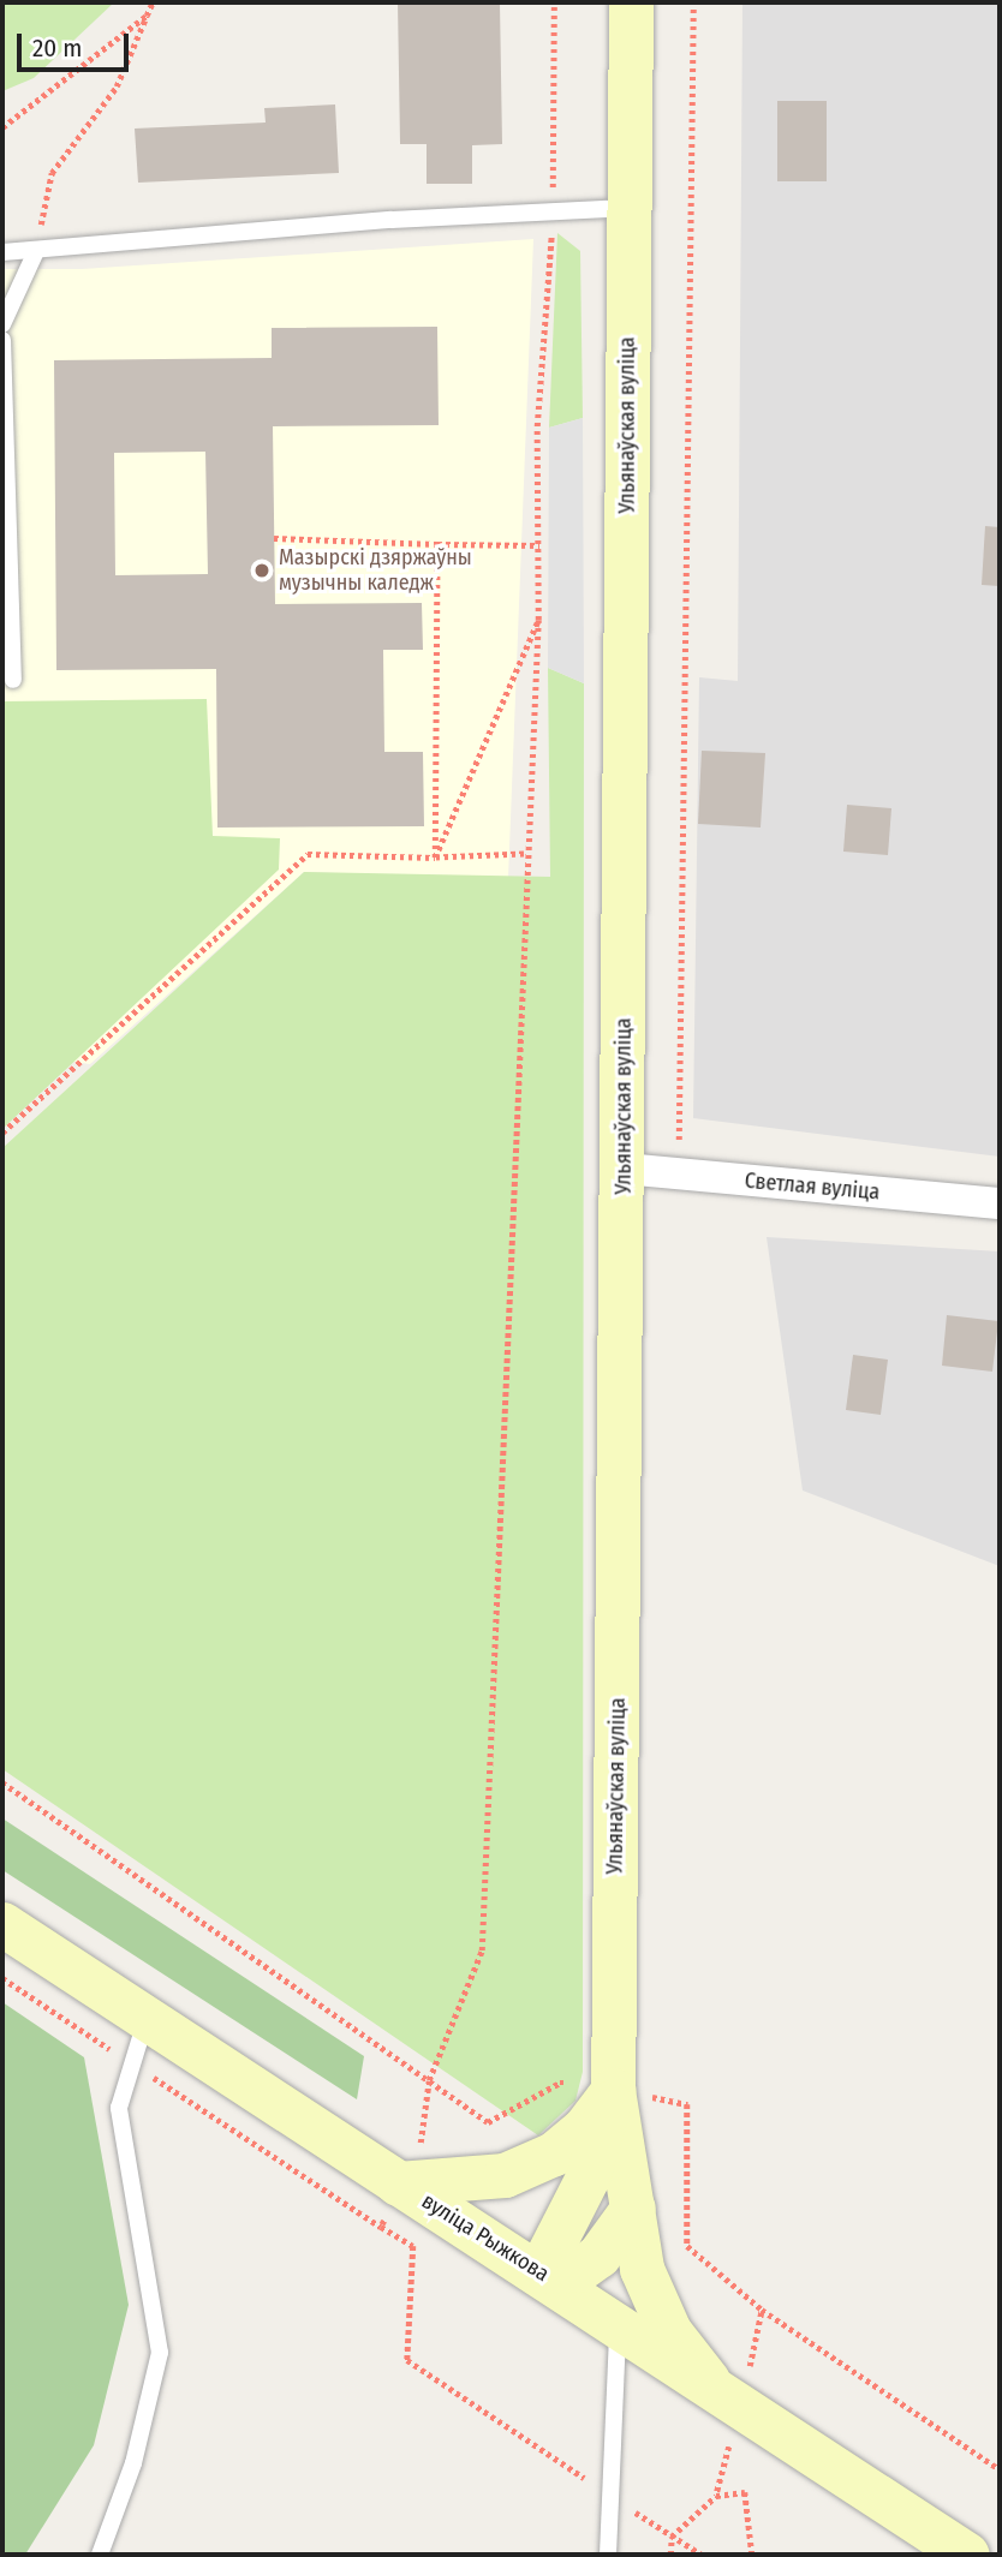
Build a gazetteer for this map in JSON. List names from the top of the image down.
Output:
{
  "streets": {
    "main road": ["Ульянаўская вуліца", "вуліца Рыжкова"],
    "street": ["Светлая вуліца"]
  },
  "crossings": [
    ["Ульянаўская вуліца", "Светлая вуліца"],
    ["Ульянаўская вуліца", "вуліца Рыжкова"]
  ],
  "places": ["Мазырскі дзяржаўны музычны каледж"],
  "scale_bar": "20 m"
}
